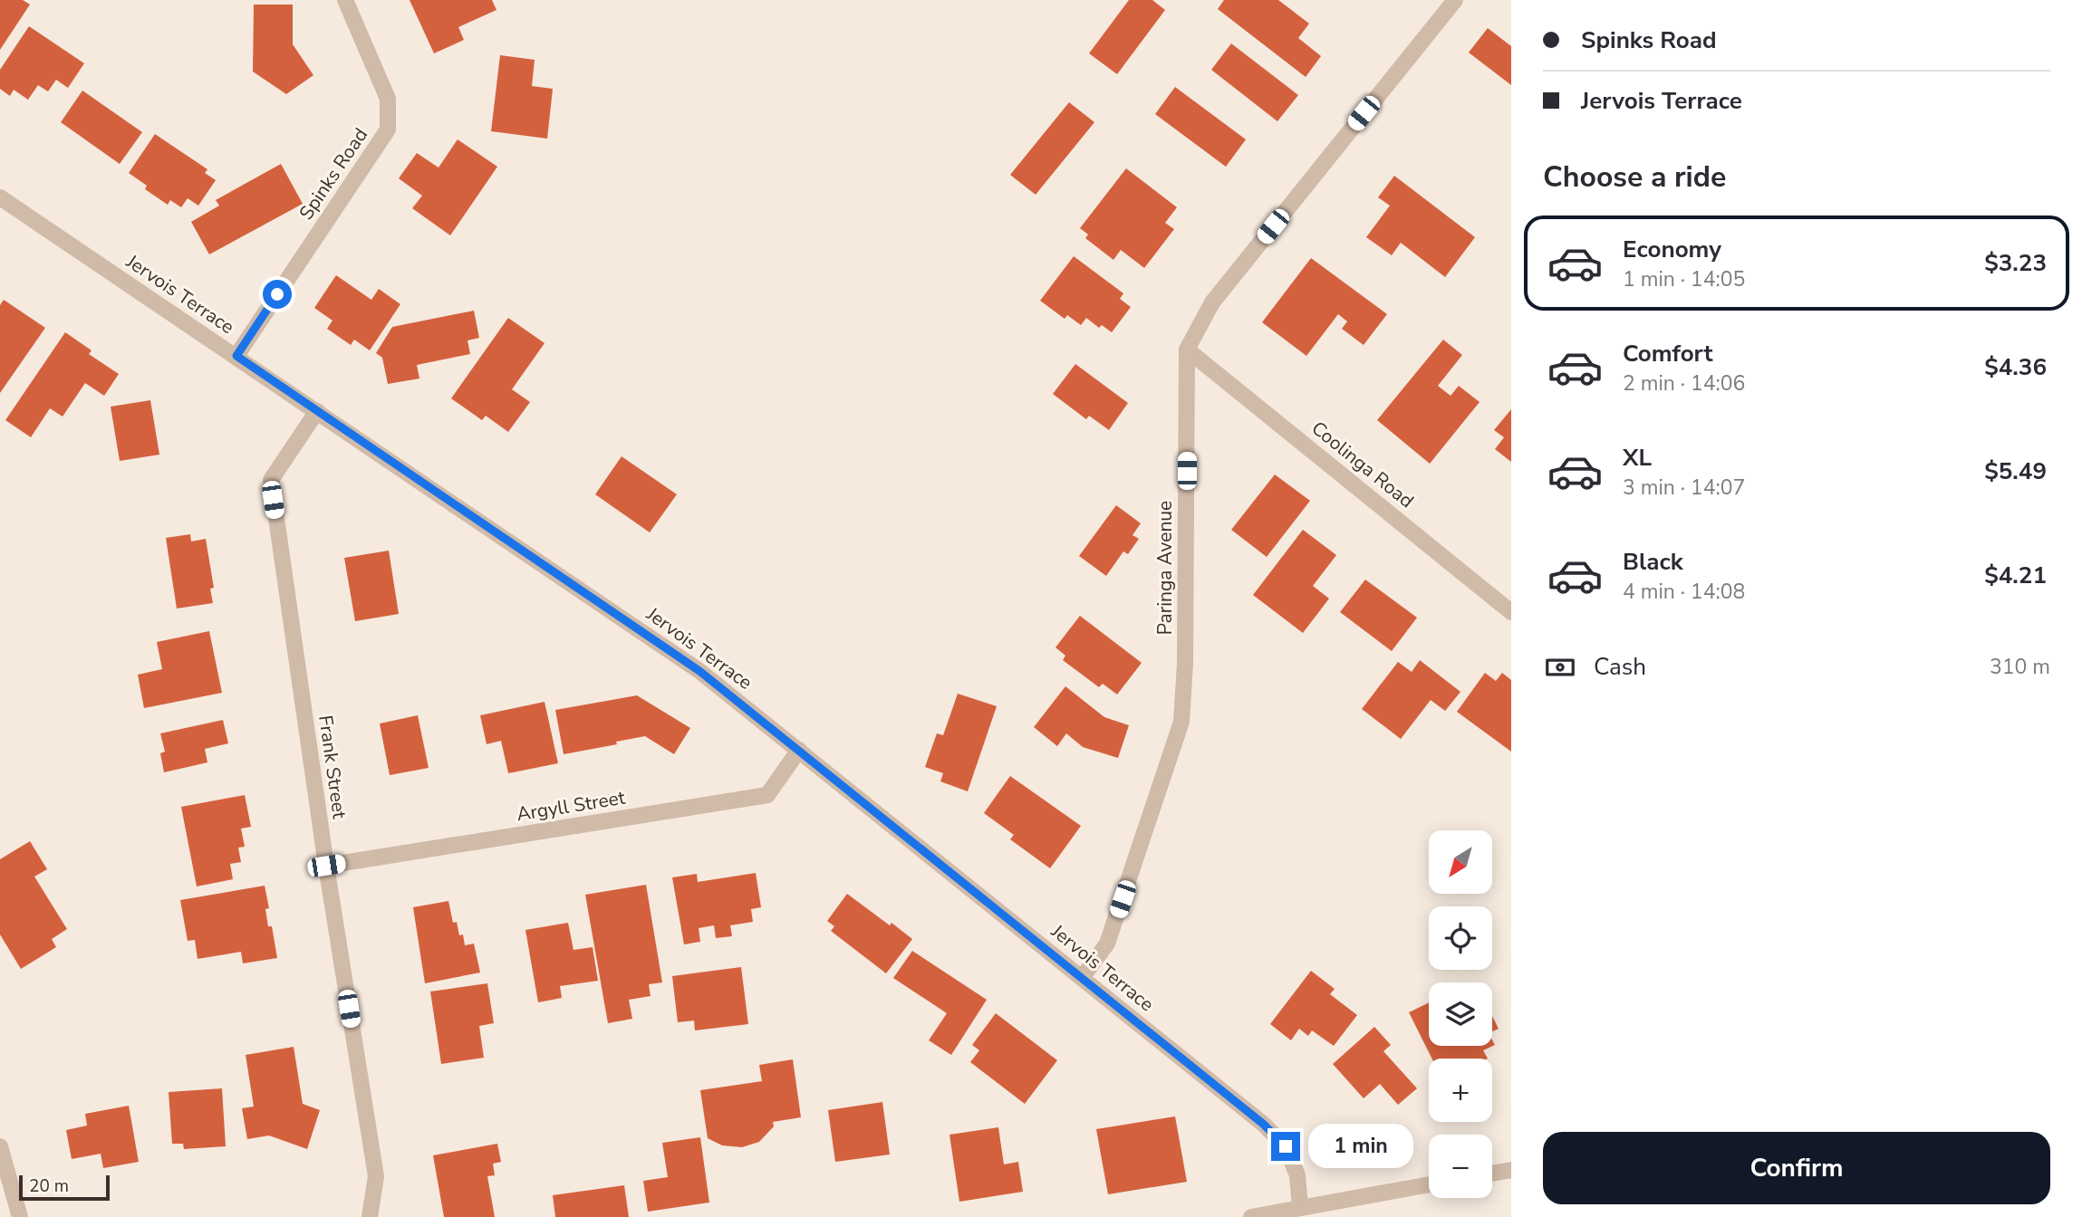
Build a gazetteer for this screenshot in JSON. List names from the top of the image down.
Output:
{
  "streets": {
    "street": [
      "Spinks Road",
      "Jervois Terrace",
      "Coolinga Road",
      "Paringa Avenue",
      "Frank Street",
      "Argyll Street"
    ]
  },
  "crossings": [
    ["Spinks Road", "Jervois Terrace"],
    ["Jervois Terrace", "Paringa Avenue"],
    ["Jervois Terrace", "Frank Street"],
    ["Jervois Terrace", "Argyll Street"],
    ["Coolinga Road", "Paringa Avenue"],
    ["Frank Street", "Argyll Street"]
  ],
  "scale_bar": "20 m",
  "north": "bottom left",
  "page": {
    "banner": ["Spinks Road", "Jervois Terrace"],
    "heading": "Choose a ride",
    "list": [
      {
        "name": "Economy",
        "note": "1 min · 14:05",
        "value": "$3.23"
      },
      {
        "name": "Comfort",
        "note": "2 min · 14:06",
        "value": "$4.36"
      },
      {
        "name": "XL",
        "note": "3 min · 14:07",
        "value": "$5.49"
      },
      {
        "name": "Black",
        "note": "4 min · 14:08",
        "value": "$4.21"
      }
    ],
    "pay": ["Cash", "310 m"],
    "map_buttons": ["+", "−"],
    "buttons": "Confirm",
    "bubble": "1 min",
    "scale": "20 m"
  }
}
